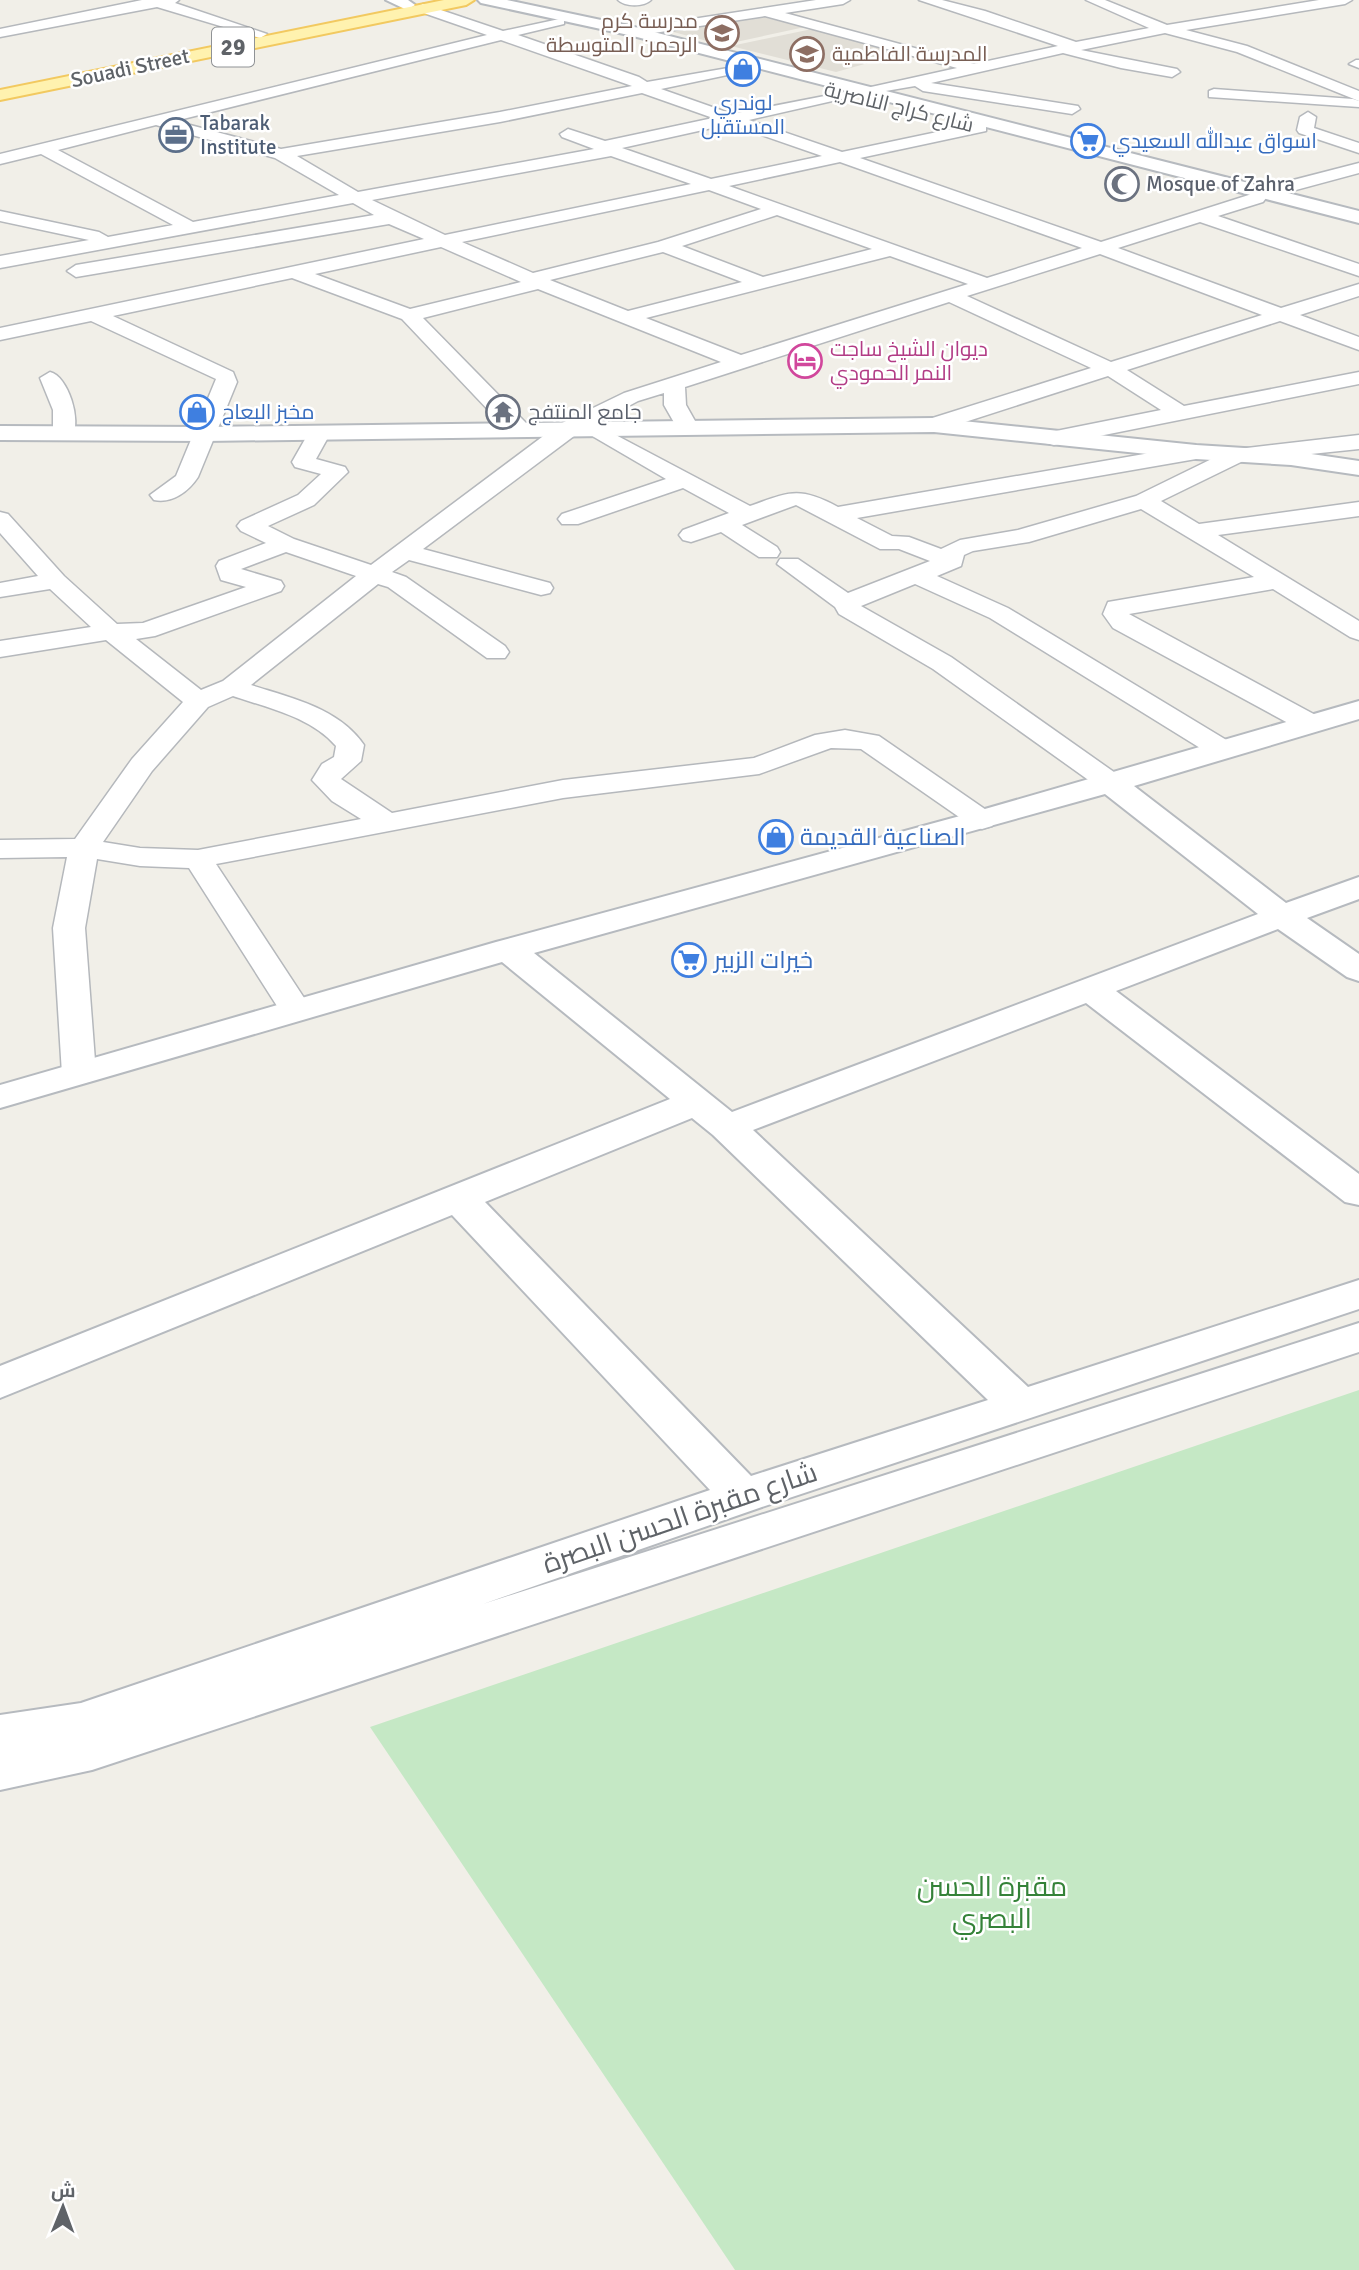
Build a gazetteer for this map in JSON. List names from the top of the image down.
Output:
{
  "streets": {
    "main road": ["29", "Souadi Street"],
    "street": ["شارع كراج الناصرية", "شارع مقبرة الحسن البصرة"]
  },
  "parks": ["مقبرة الحسن البصري"],
  "places": {
    "school or university": ["مدرسة كرم الرحمن المتوسطة", "المدرسة الفاطمية"],
    "shop": ["لوندري المستقبل", "مخبز البعاج", "الصناعية القديمة"],
    "office": ["Tabarak Institute"],
    "supermarket": ["اسواق عبدالله السعيدي", "خيرات الزبير"],
    "mosque": ["Mosque of Zahra"],
    "hotel": ["ديوان الشيخ ساجت النمر الحمودي"],
    "temple": ["جامع المنتفج"]
  },
  "north": "top"
}
